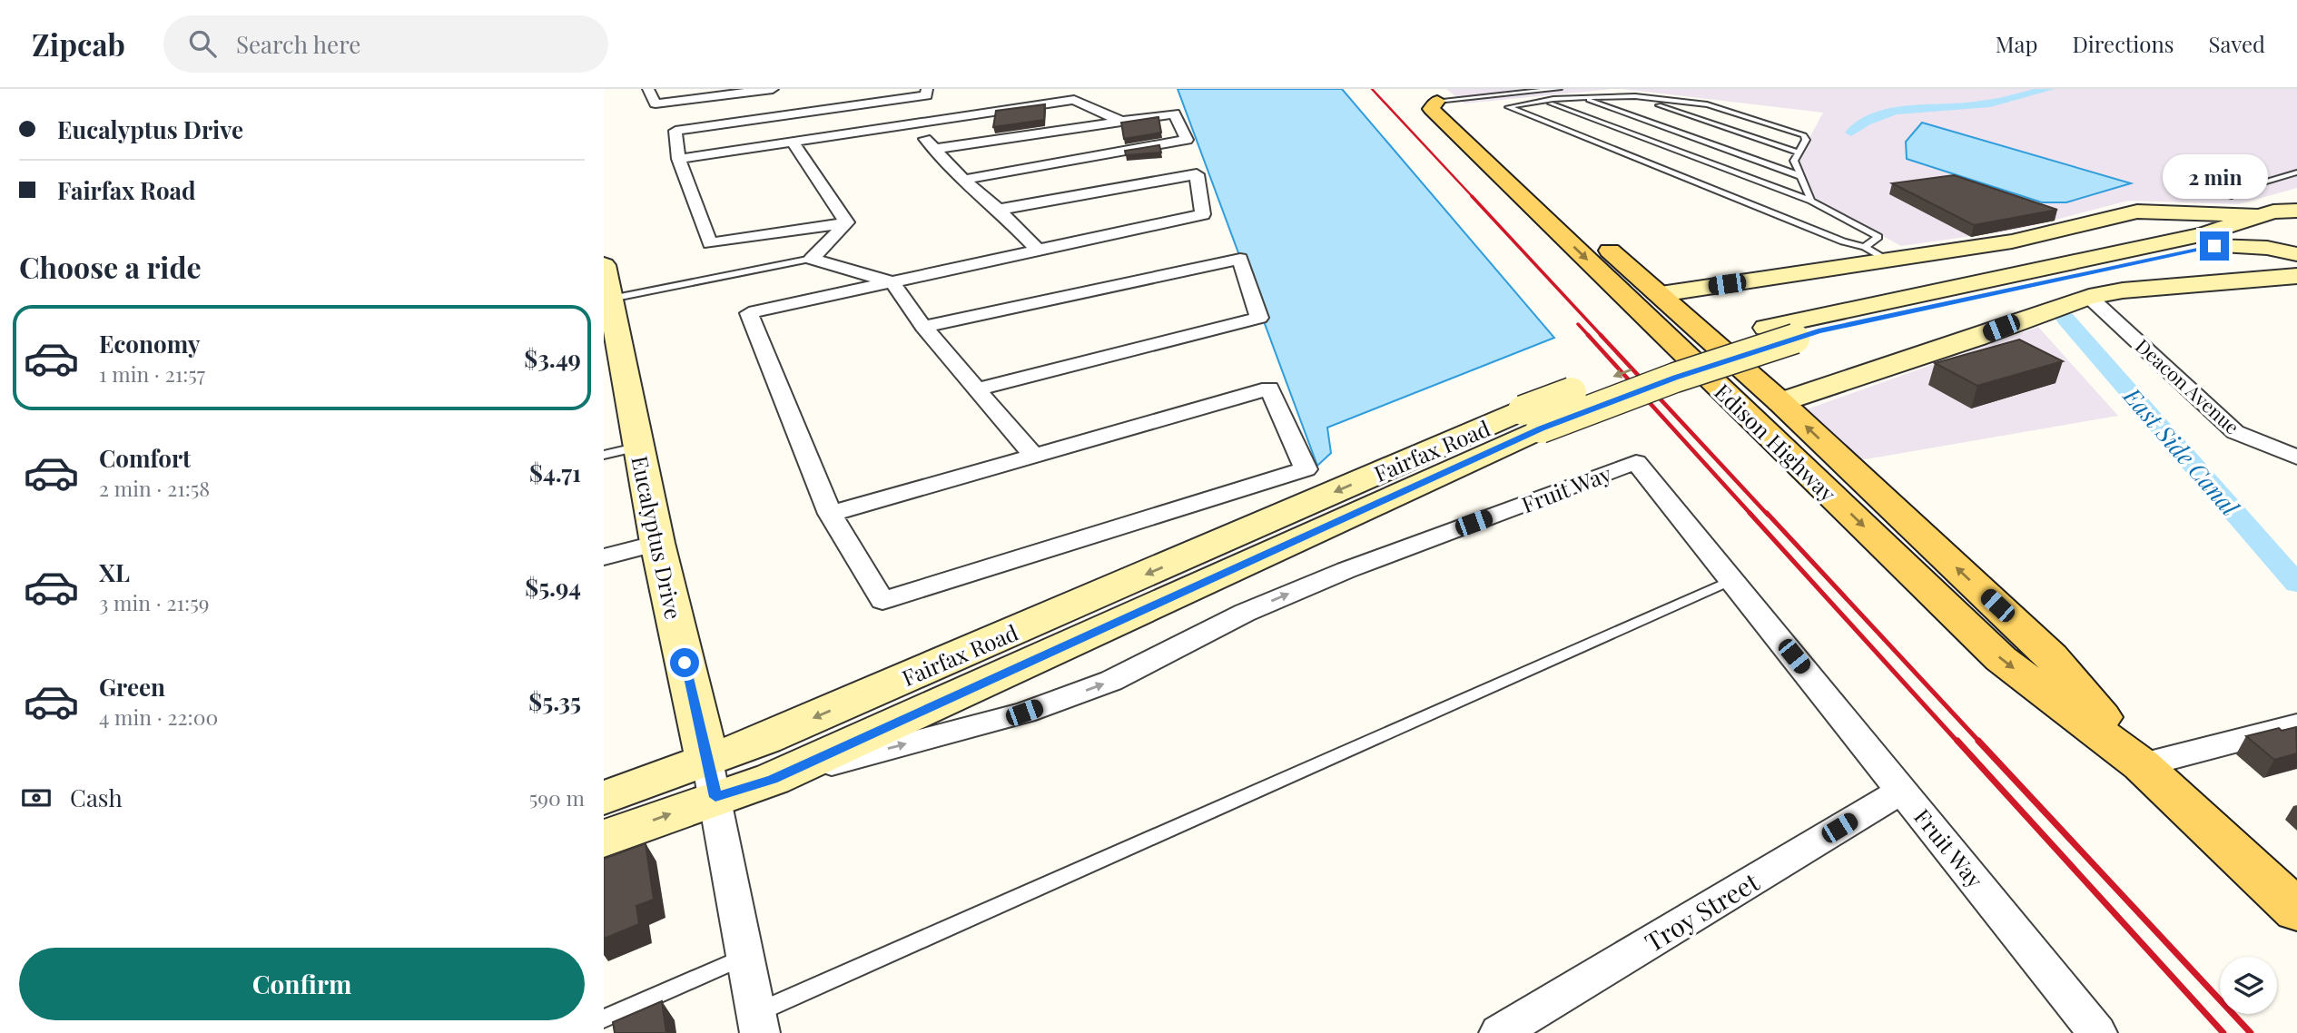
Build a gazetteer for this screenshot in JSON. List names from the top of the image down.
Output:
{
  "streets": {
    "main road": ["Edison Highway", "Fairfax Road", "Eucalyptus Drive"],
    "street": ["Deacon Avenue", "Fruit Way", "Troy Street"]
  },
  "crossings": [
    ["Fairfax Road", "Fruit Way"],
    ["Fairfax Road", "Eucalyptus Drive"],
    ["Fruit Way", "Troy Street"]
  ],
  "one_way": ["Fruit Way"],
  "water": ["East Side Canal"],
  "page": {
    "header": "Zipcab",
    "search": "Search here",
    "nav": ["Map", "Directions", "Saved"],
    "banner": ["Eucalyptus Drive", "Fairfax Road"],
    "bubble": "2 min",
    "heading": "Choose a ride",
    "list": [
      {
        "name": "Economy",
        "note": "1 min · 21:57",
        "value": "$3.49"
      },
      {
        "name": "Comfort",
        "note": "2 min · 21:58",
        "value": "$4.71"
      },
      {
        "name": "XL",
        "note": "3 min · 21:59",
        "value": "$5.94"
      },
      {
        "name": "Green",
        "note": "4 min · 22:00",
        "value": "$5.35"
      }
    ],
    "pay": ["Cash", "590 m"],
    "buttons": "Confirm"
  }
}
